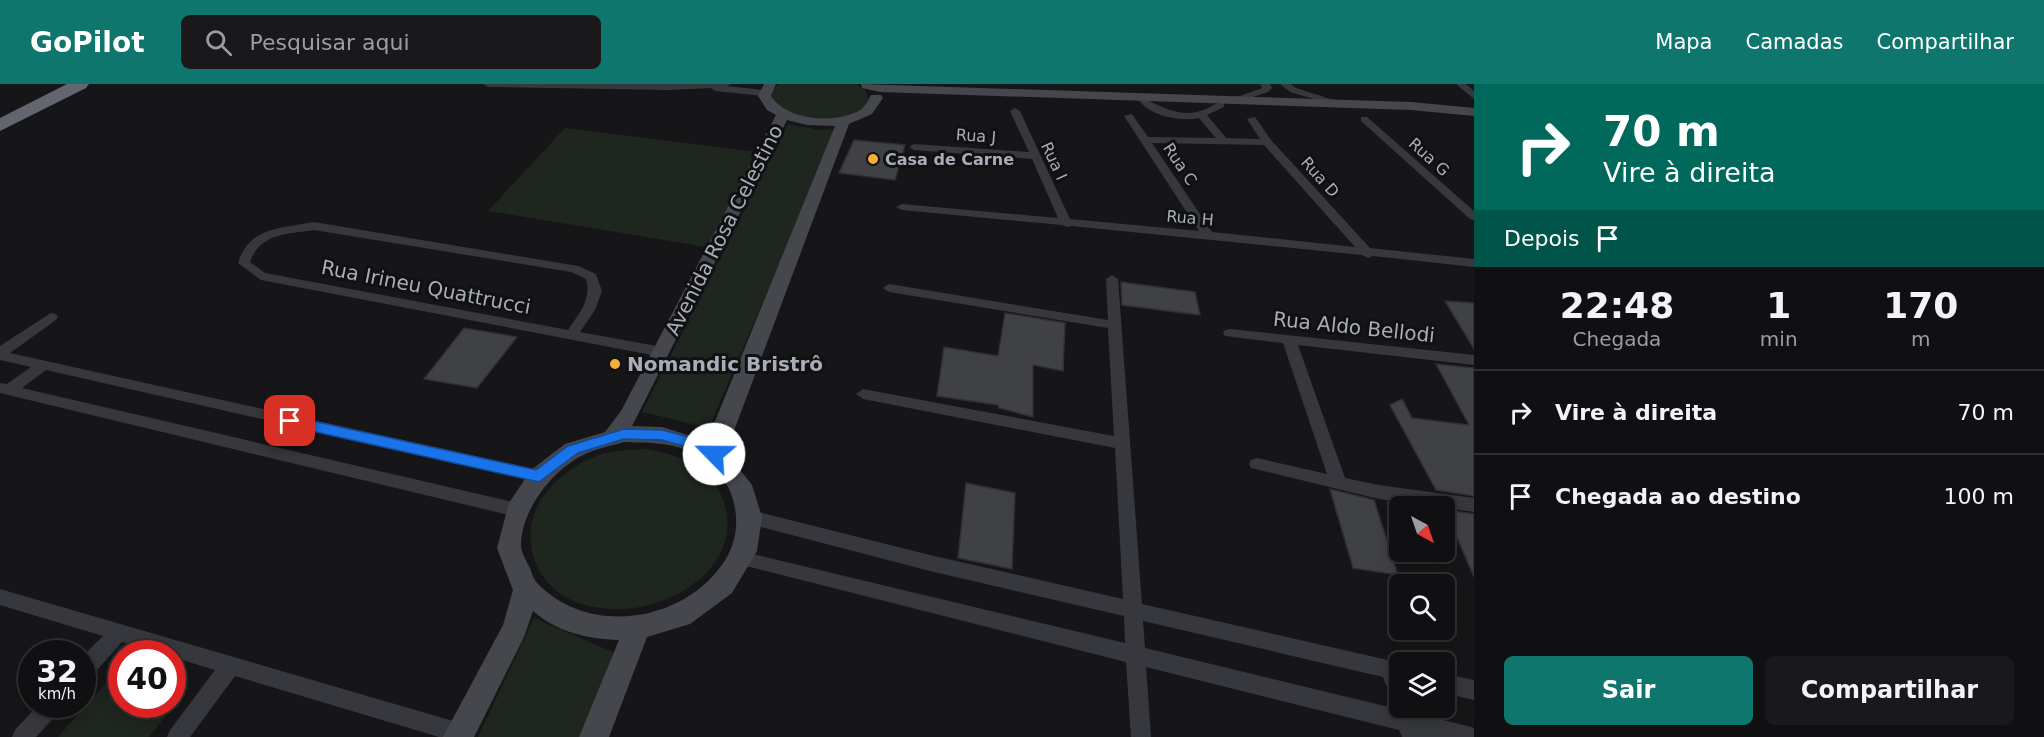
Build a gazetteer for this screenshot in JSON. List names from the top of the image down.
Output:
{
  "streets": {
    "street": [
      "Rua J",
      "Rua G",
      "Rua I",
      "Rua C",
      "Rua D",
      "Rua H",
      "Avenida Rosa Celestino",
      "Rua Irineu Quattrucci",
      "Rua Aldo Bellodi"
    ]
  },
  "crossings": [
    ["Rua J", "Rua I"],
    ["Rua I", "Rua H"],
    ["Rua C", "Rua H"],
    ["Rua D", "Rua H"],
    ["Avenida Rosa Celestino", "Rua Irineu Quattrucci"]
  ],
  "places": ["Casa de Carne", "Nomandic Bristrô"],
  "north": "bottom right",
  "page": {
    "header": "GoPilot",
    "search": "Pesquisar aqui",
    "nav": ["Mapa", "Camadas", "Compartilhar"],
    "turn": ["70 m", "Vire à direita"],
    "then": "Depois",
    "eta": [
      "22:48",
      "Chegada",
      "1",
      "min",
      "170",
      "m"
    ],
    "list": [
      {
        "name": "Vire à direita",
        "value": "70 m"
      },
      {
        "name": "Chegada ao destino",
        "value": "100 m"
      }
    ],
    "speed": "32 km/h",
    "limit": "40",
    "buttons": ["Sair", "Compartilhar"]
  }
}
